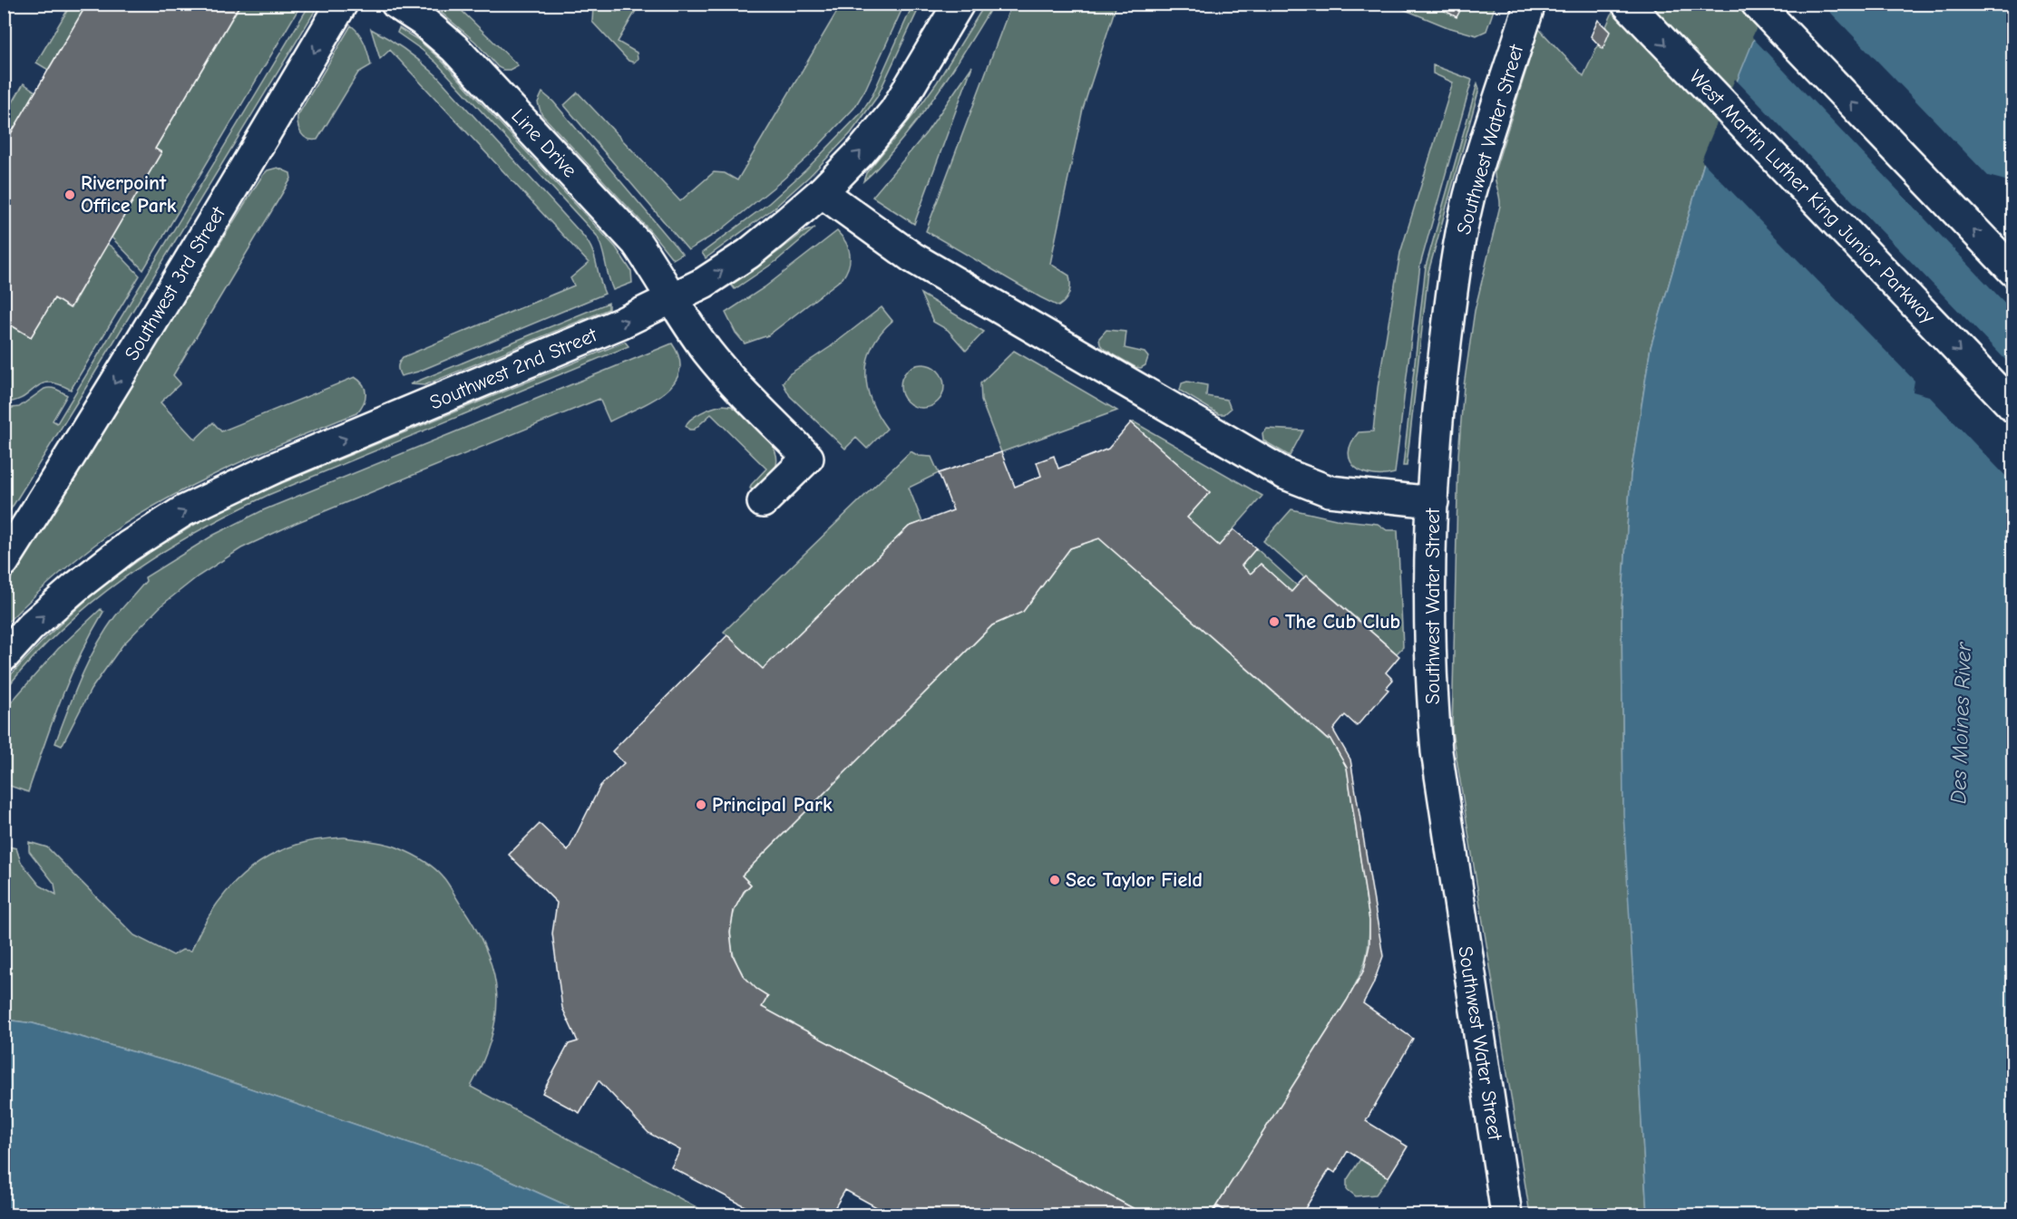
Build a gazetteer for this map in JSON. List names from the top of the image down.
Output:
{
  "streets": {
    "main road": [
      "Southwest Water Street",
      "Line Drive",
      "West Martin Luther King Junior Parkway",
      "Southwest 3rd Street",
      "Southwest 2nd Street"
    ]
  },
  "crossings": [
    ["Line Drive", "Southwest 2nd Street"]
  ],
  "one_way": ["Southwest 3rd Street", "Southwest 2nd Street"],
  "water": ["Des Moines River"],
  "places": [
    "Riverpoint Office Park",
    "The Cub Club",
    "Principal Park",
    "Sec Taylor Field"
  ]
}
